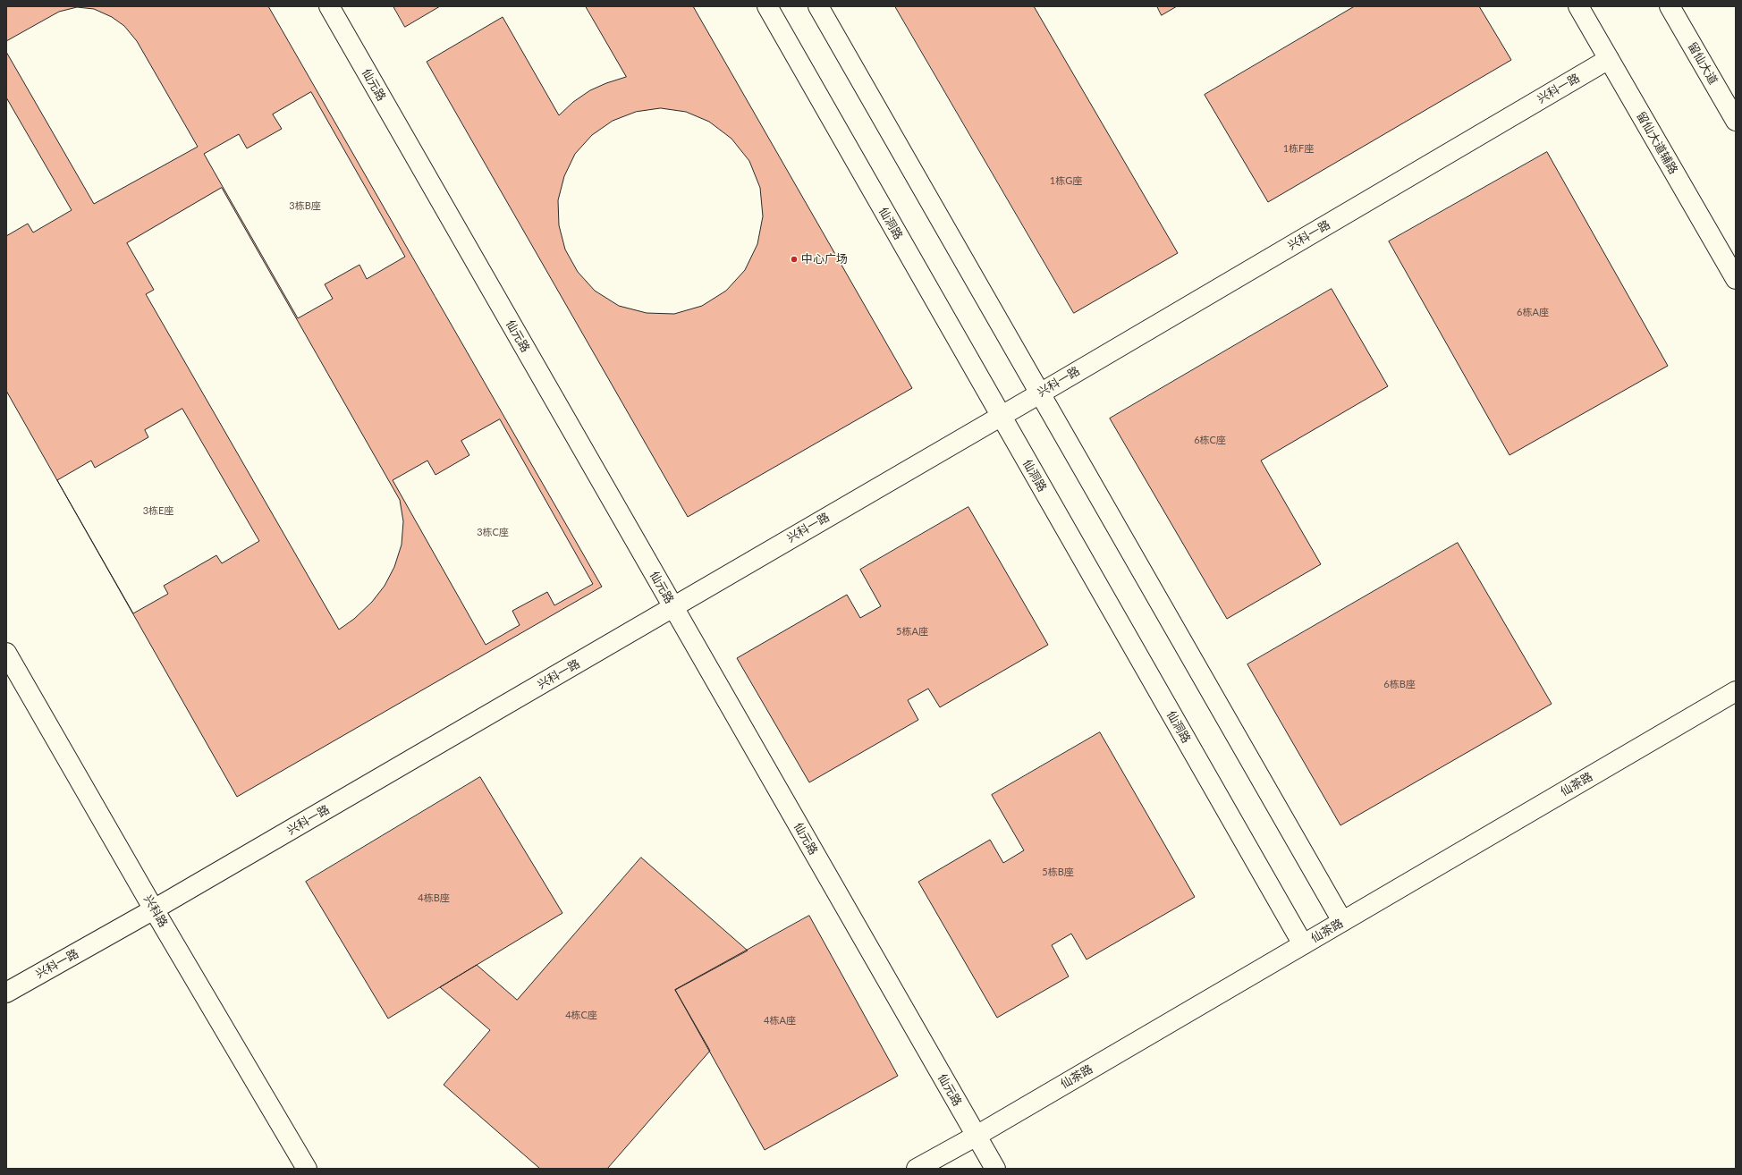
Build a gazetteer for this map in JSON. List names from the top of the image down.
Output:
{
  "streets": {
    "street": [
      "留仙大道",
      "仙元路",
      "兴科一路",
      "留仙大道辅路",
      "仙洞路",
      "仙茶路",
      "兴科路"
    ]
  },
  "crossings": [
    ["仙元路", "兴科一路"],
    ["仙元路", "仙茶路"],
    ["兴科一路", "留仙大道辅路"],
    ["兴科一路", "仙洞路"],
    ["兴科一路", "兴科路"],
    ["仙洞路", "仙茶路"]
  ],
  "places": ["中心广场"],
  "house_numbers": [
    "1栋F座",
    "1栋G座",
    "3栋B座",
    "6栋A座",
    "6栋C座",
    "3栋E座",
    "3栋C座",
    "5栋A座",
    "6栋B座",
    "5栋B座",
    "4栋B座",
    "4栋C座",
    "4栋A座"
  ]
}
